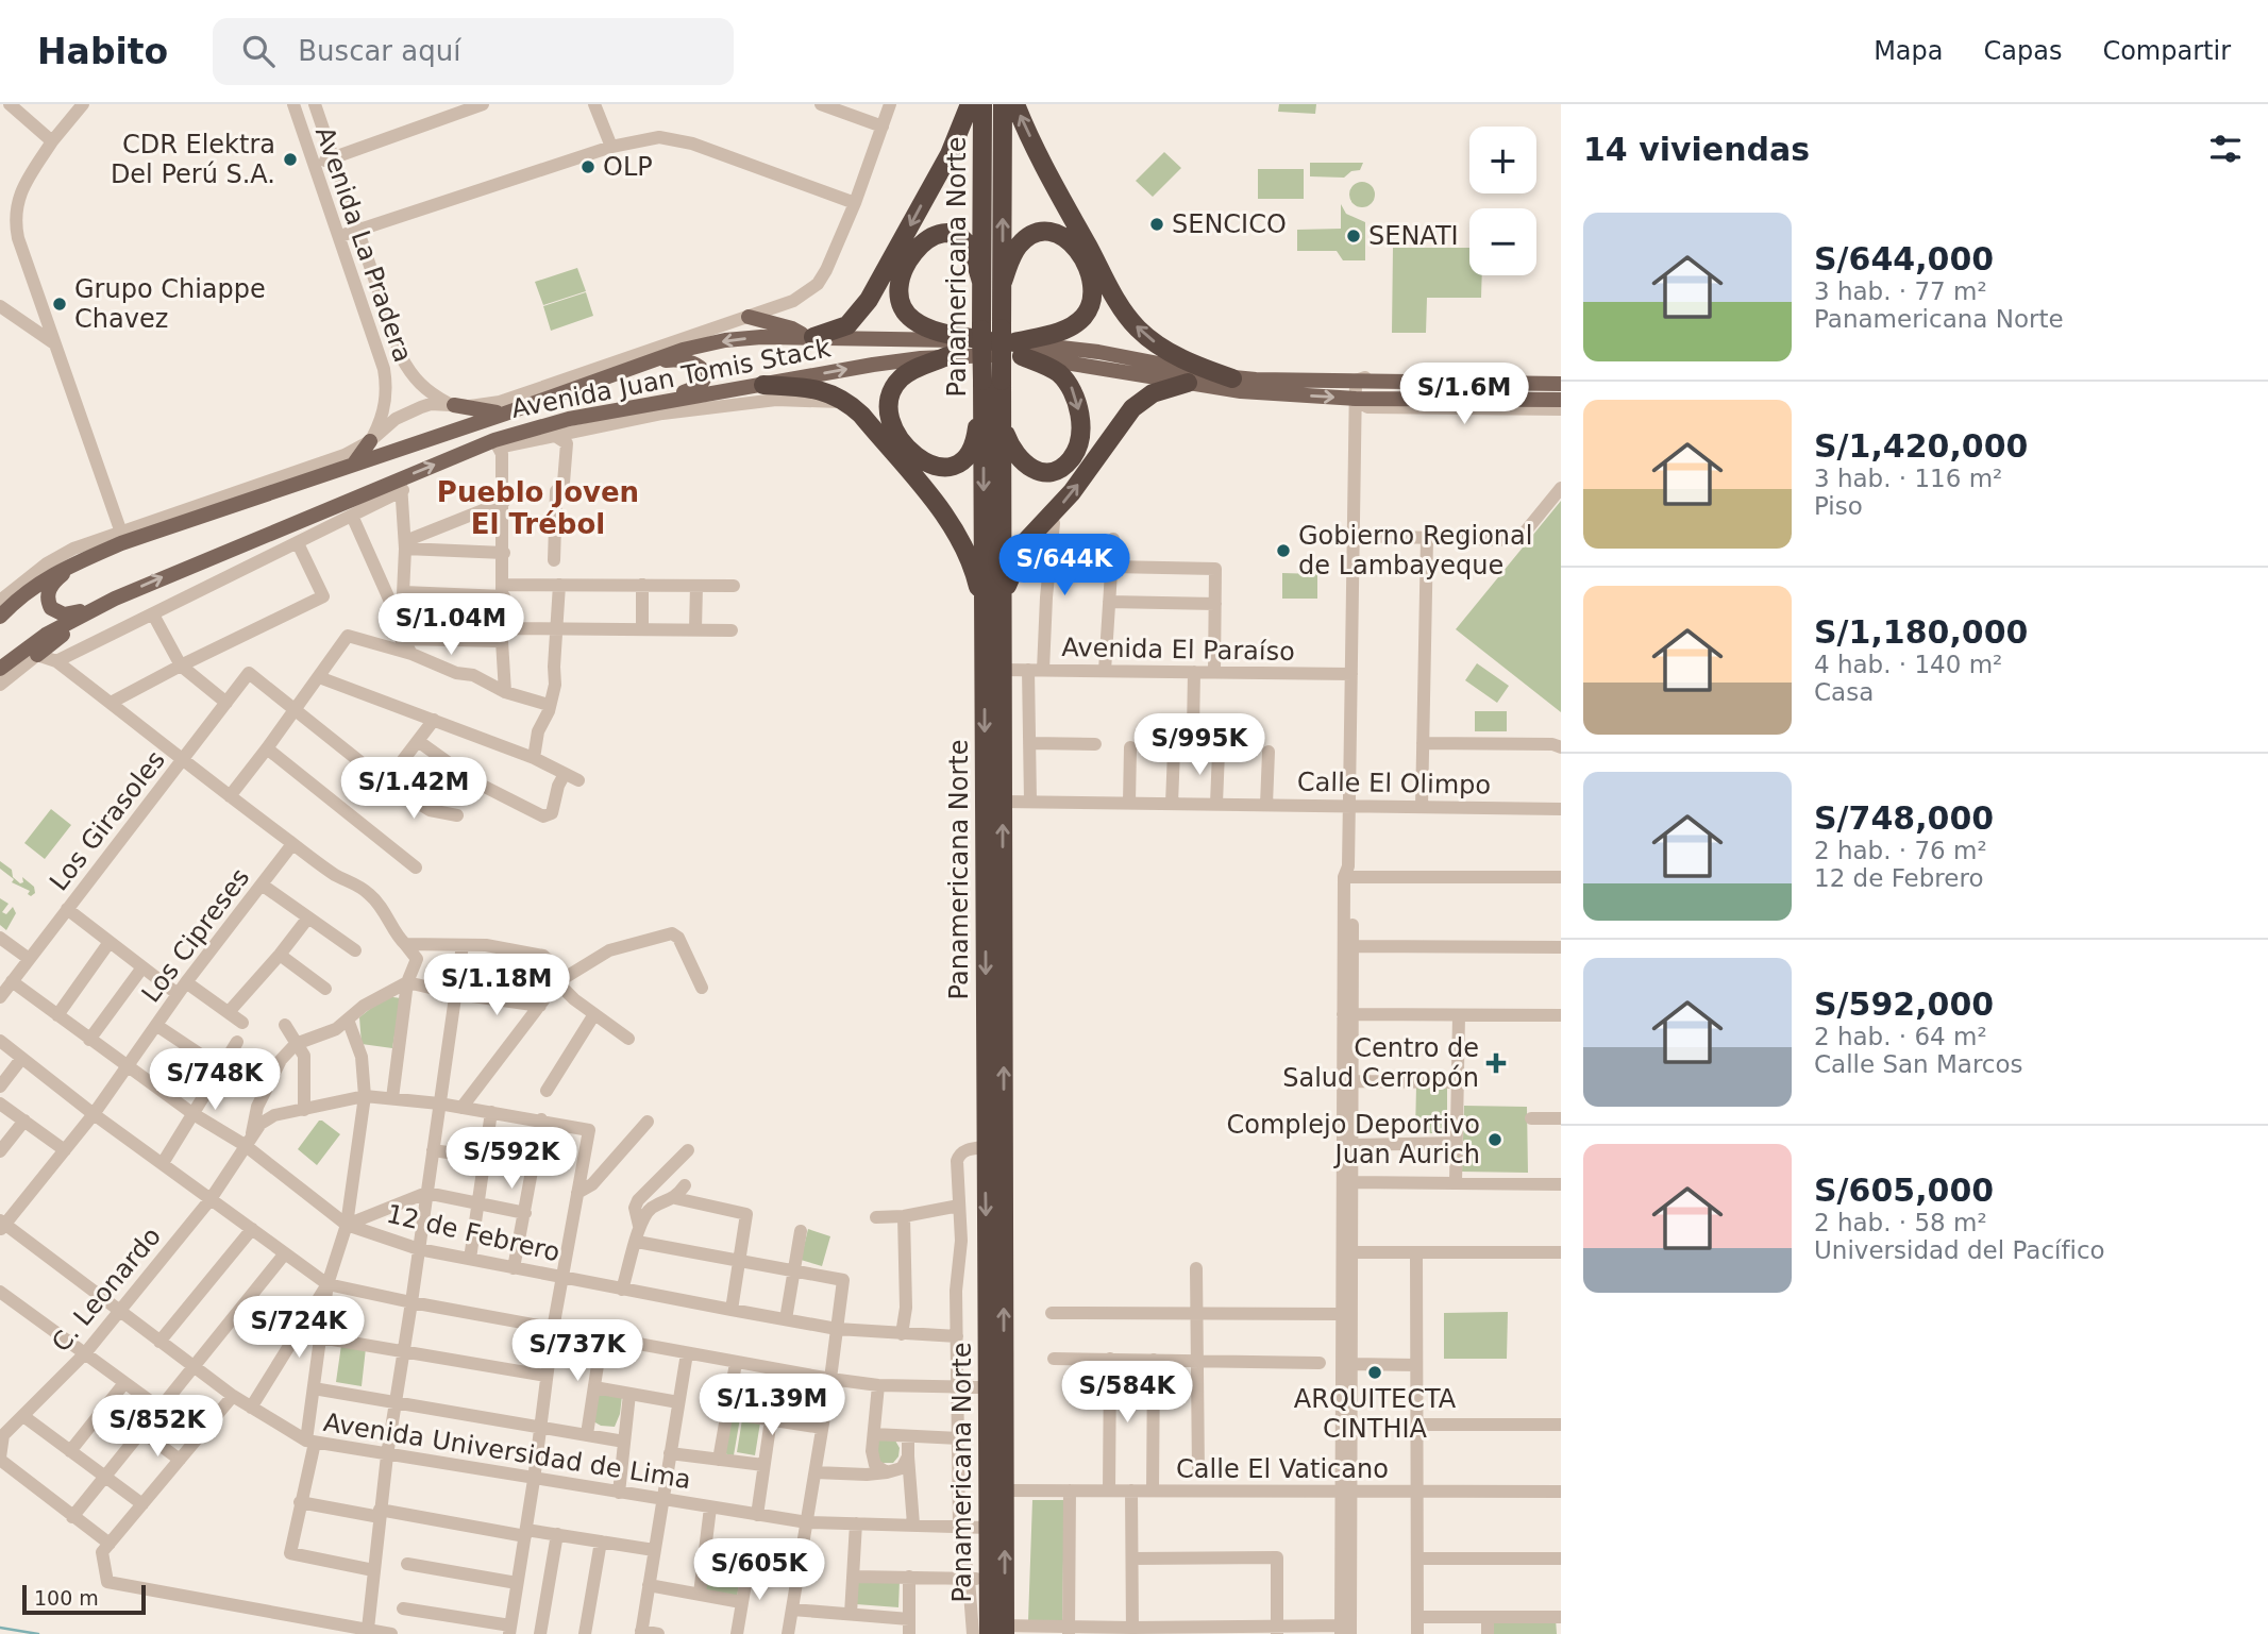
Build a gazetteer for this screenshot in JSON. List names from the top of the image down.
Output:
{
  "streets": {
    "highway": ["Panamericana Norte"],
    "main road": ["Avenida Juan Tomis Stack"],
    "street": [
      "Avenida La Pradera",
      "Avenida El Paraíso",
      "Calle El Olimpo",
      "Los Girasoles",
      "Los Cipreses",
      "12 de Febrero",
      "C. Leonardo",
      "Avenida Universidad de Lima",
      "Calle El Vaticano"
    ]
  },
  "crossings": [
    ["Avenida La Pradera", "Avenida Juan Tomis Stack"],
    ["Panamericana Norte", "Avenida Juan Tomis Stack"],
    ["Panamericana Norte", "Avenida El Paraíso"],
    ["Panamericana Norte", "Calle El Olimpo"],
    ["Panamericana Norte", "Avenida Universidad de Lima"],
    ["Panamericana Norte", "Calle El Vaticano"],
    ["Los Girasoles", "12 de Febrero"],
    ["Los Cipreses", "12 de Febrero"],
    ["Los Cipreses", "Avenida Universidad de Lima"],
    ["12 de Febrero", "C. Leonardo"],
    ["C. Leonardo", "Avenida Universidad de Lima"]
  ],
  "districts": ["Pueblo Joven El Trébol"],
  "places": {
    "other": [
      "CDR Elektra Del Perú S.A.",
      "OLP",
      "SENCICO",
      "SENATI",
      "Grupo Chiappe Chavez",
      "Gobierno Regional de Lambayeque",
      "Complejo Deportivo Juan Aurich",
      "ARQUITECTA CINTHIA"
    ],
    "health": ["Centro de Salud Cerropón"]
  },
  "scale_bar": "100 m",
  "page": {
    "header": "Habito",
    "search": "Buscar aquí",
    "nav": ["Mapa", "Capas", "Compartir"],
    "heading": "14 viviendas",
    "map_buttons": ["+", "−"],
    "list": [
      {
        "name": "S/644,000",
        "note": "3 hab. · 77 m² · Panamericana Norte"
      },
      {
        "name": "S/1,420,000",
        "note": "3 hab. · 116 m² · Piso"
      },
      {
        "name": "S/1,180,000",
        "note": "4 hab. · 140 m² · Casa"
      },
      {
        "name": "S/748,000",
        "note": "2 hab. · 76 m² · 12 de Febrero"
      },
      {
        "name": "S/592,000",
        "note": "2 hab. · 64 m² · Calle San Marcos"
      },
      {
        "name": "S/605,000",
        "note": "2 hab. · 58 m² · Universidad del Pacífico"
      }
    ],
    "price": [
      "S/1.6M",
      "S/644K",
      "S/1.04M",
      "S/995K",
      "S/1.42M",
      "S/1.18M",
      "S/748K",
      "S/592K",
      "S/724K",
      "S/737K",
      "S/584K",
      "S/1.39M",
      "S/852K",
      "S/605K"
    ],
    "scale": "100 m"
  }
}
